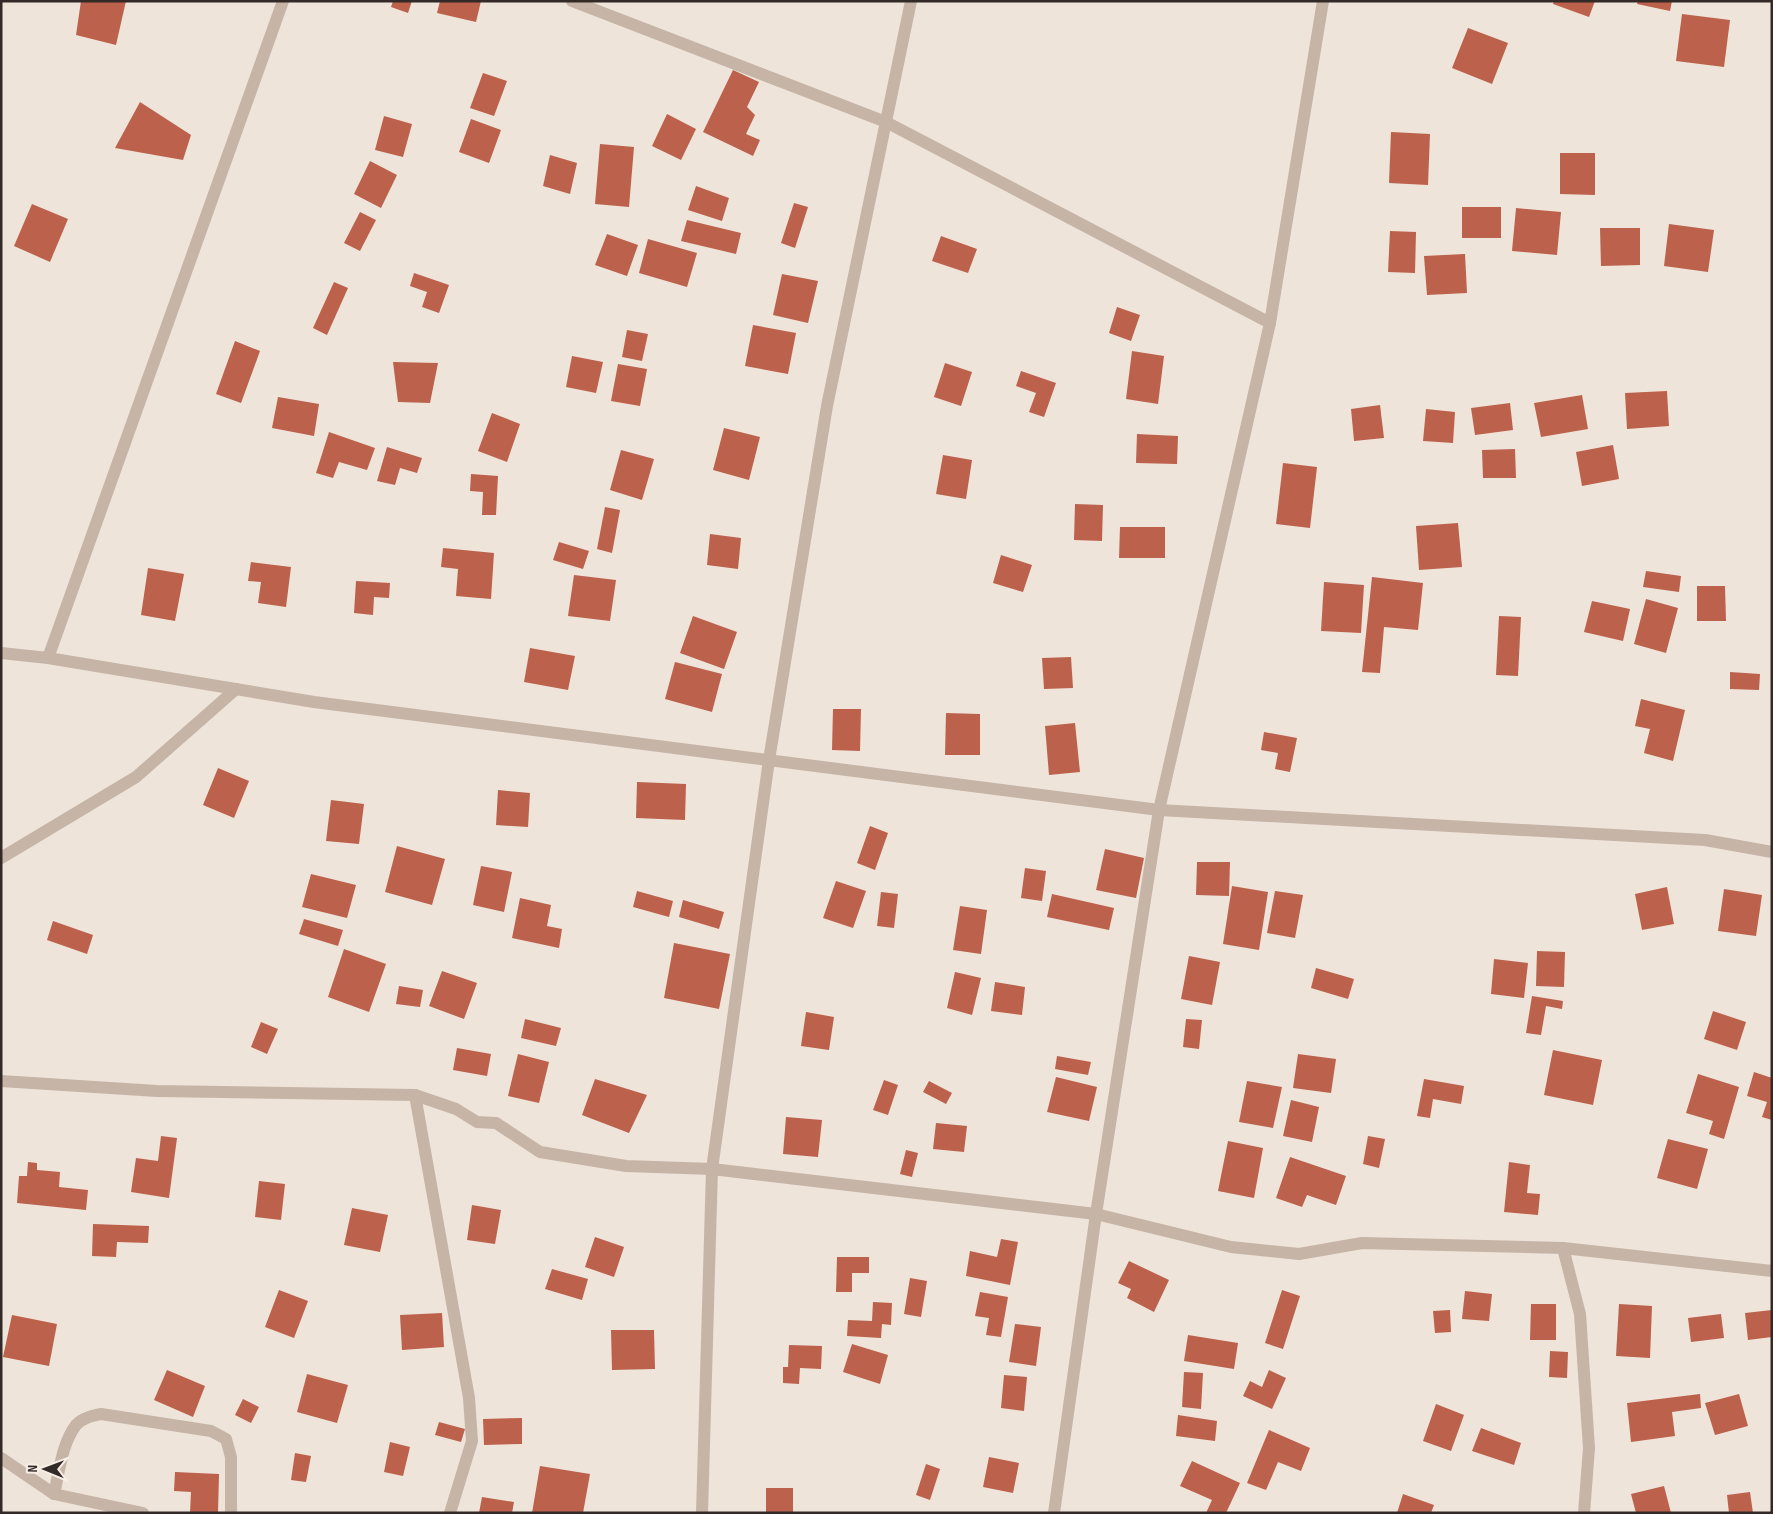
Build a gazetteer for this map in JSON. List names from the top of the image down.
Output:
{
  "north": "left"
}
